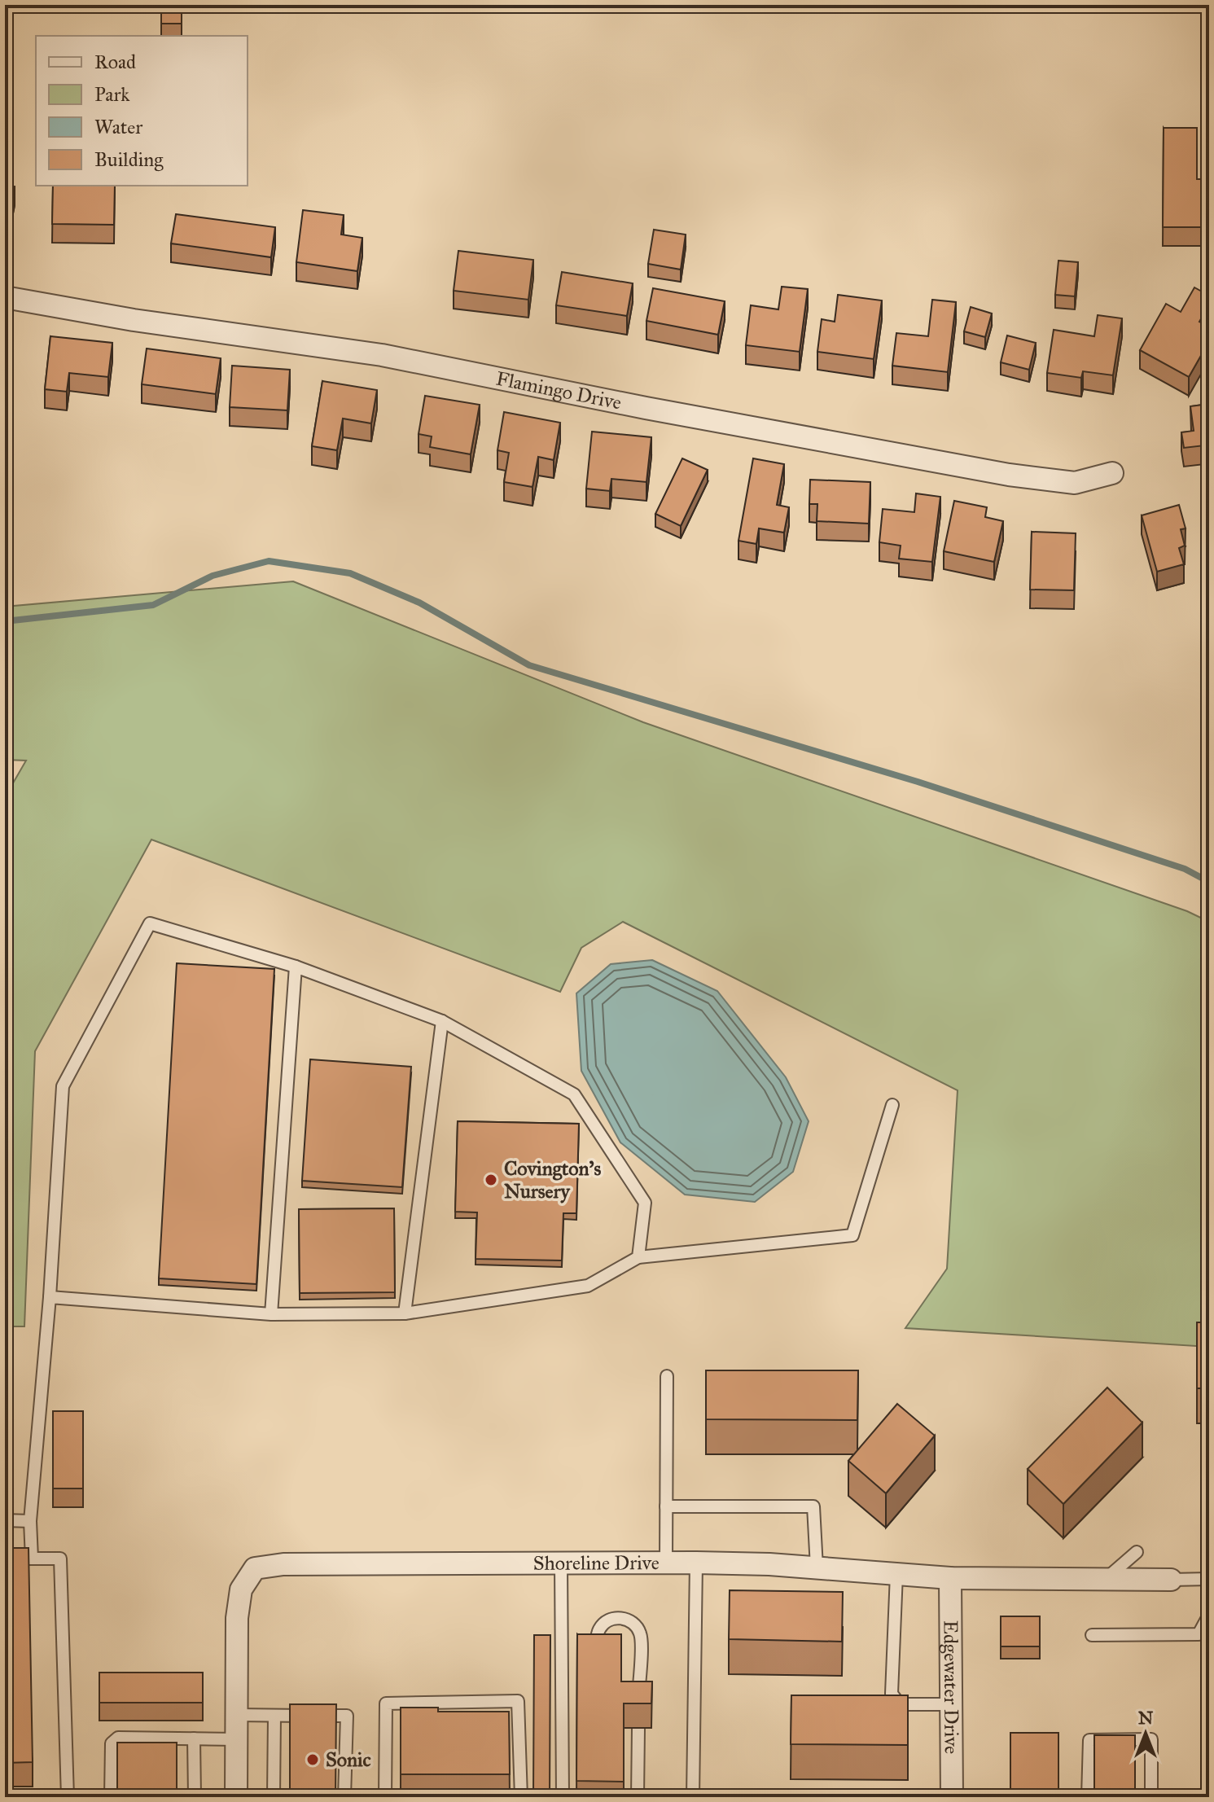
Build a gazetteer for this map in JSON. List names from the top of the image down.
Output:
{
  "streets": {
    "street": ["Flamingo Drive", "Shoreline Drive", "Edgewater Drive"]
  },
  "crossings": [
    ["Shoreline Drive", "Edgewater Drive"]
  ],
  "places": ["Covington's Nursery", "Sonic"],
  "legend": [
    "Road",
    "Park",
    "Water",
    "Building"
  ],
  "north": "top"
}
